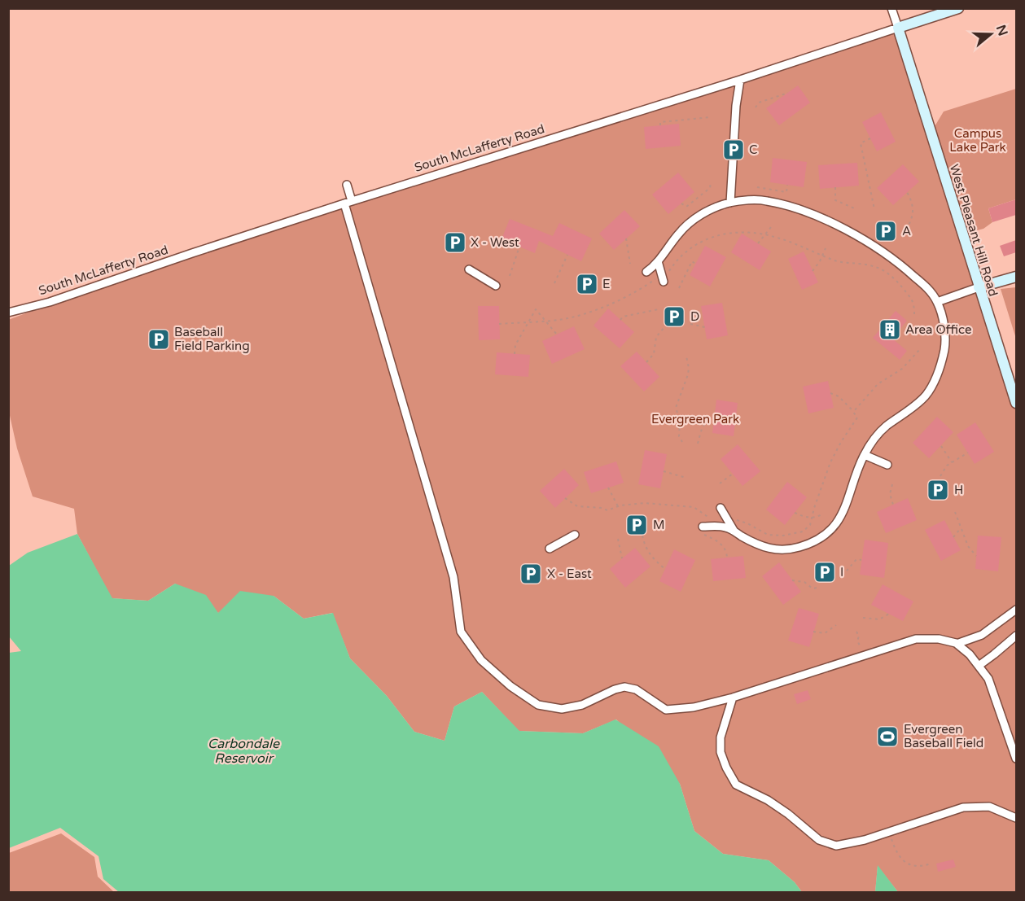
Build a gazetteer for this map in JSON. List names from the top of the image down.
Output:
{
  "streets": {
    "street": ["South McLafferty Road", "West Pleasant Hill Road"]
  },
  "crossings": [
    ["South McLafferty Road", "West Pleasant Hill Road"]
  ],
  "water": ["Carbondale Reservoir"],
  "parks": ["Campus Lake Park", "Evergreen Park"],
  "places": {
    "parking": [
      "C",
      "A",
      "X - West",
      "E",
      "D",
      "Baseball Field Parking",
      "H",
      "M",
      "I",
      "X - East"
    ],
    "building": ["Area Office"],
    "sports": ["Evergreen Baseball Field"]
  },
  "north": "right"
}
